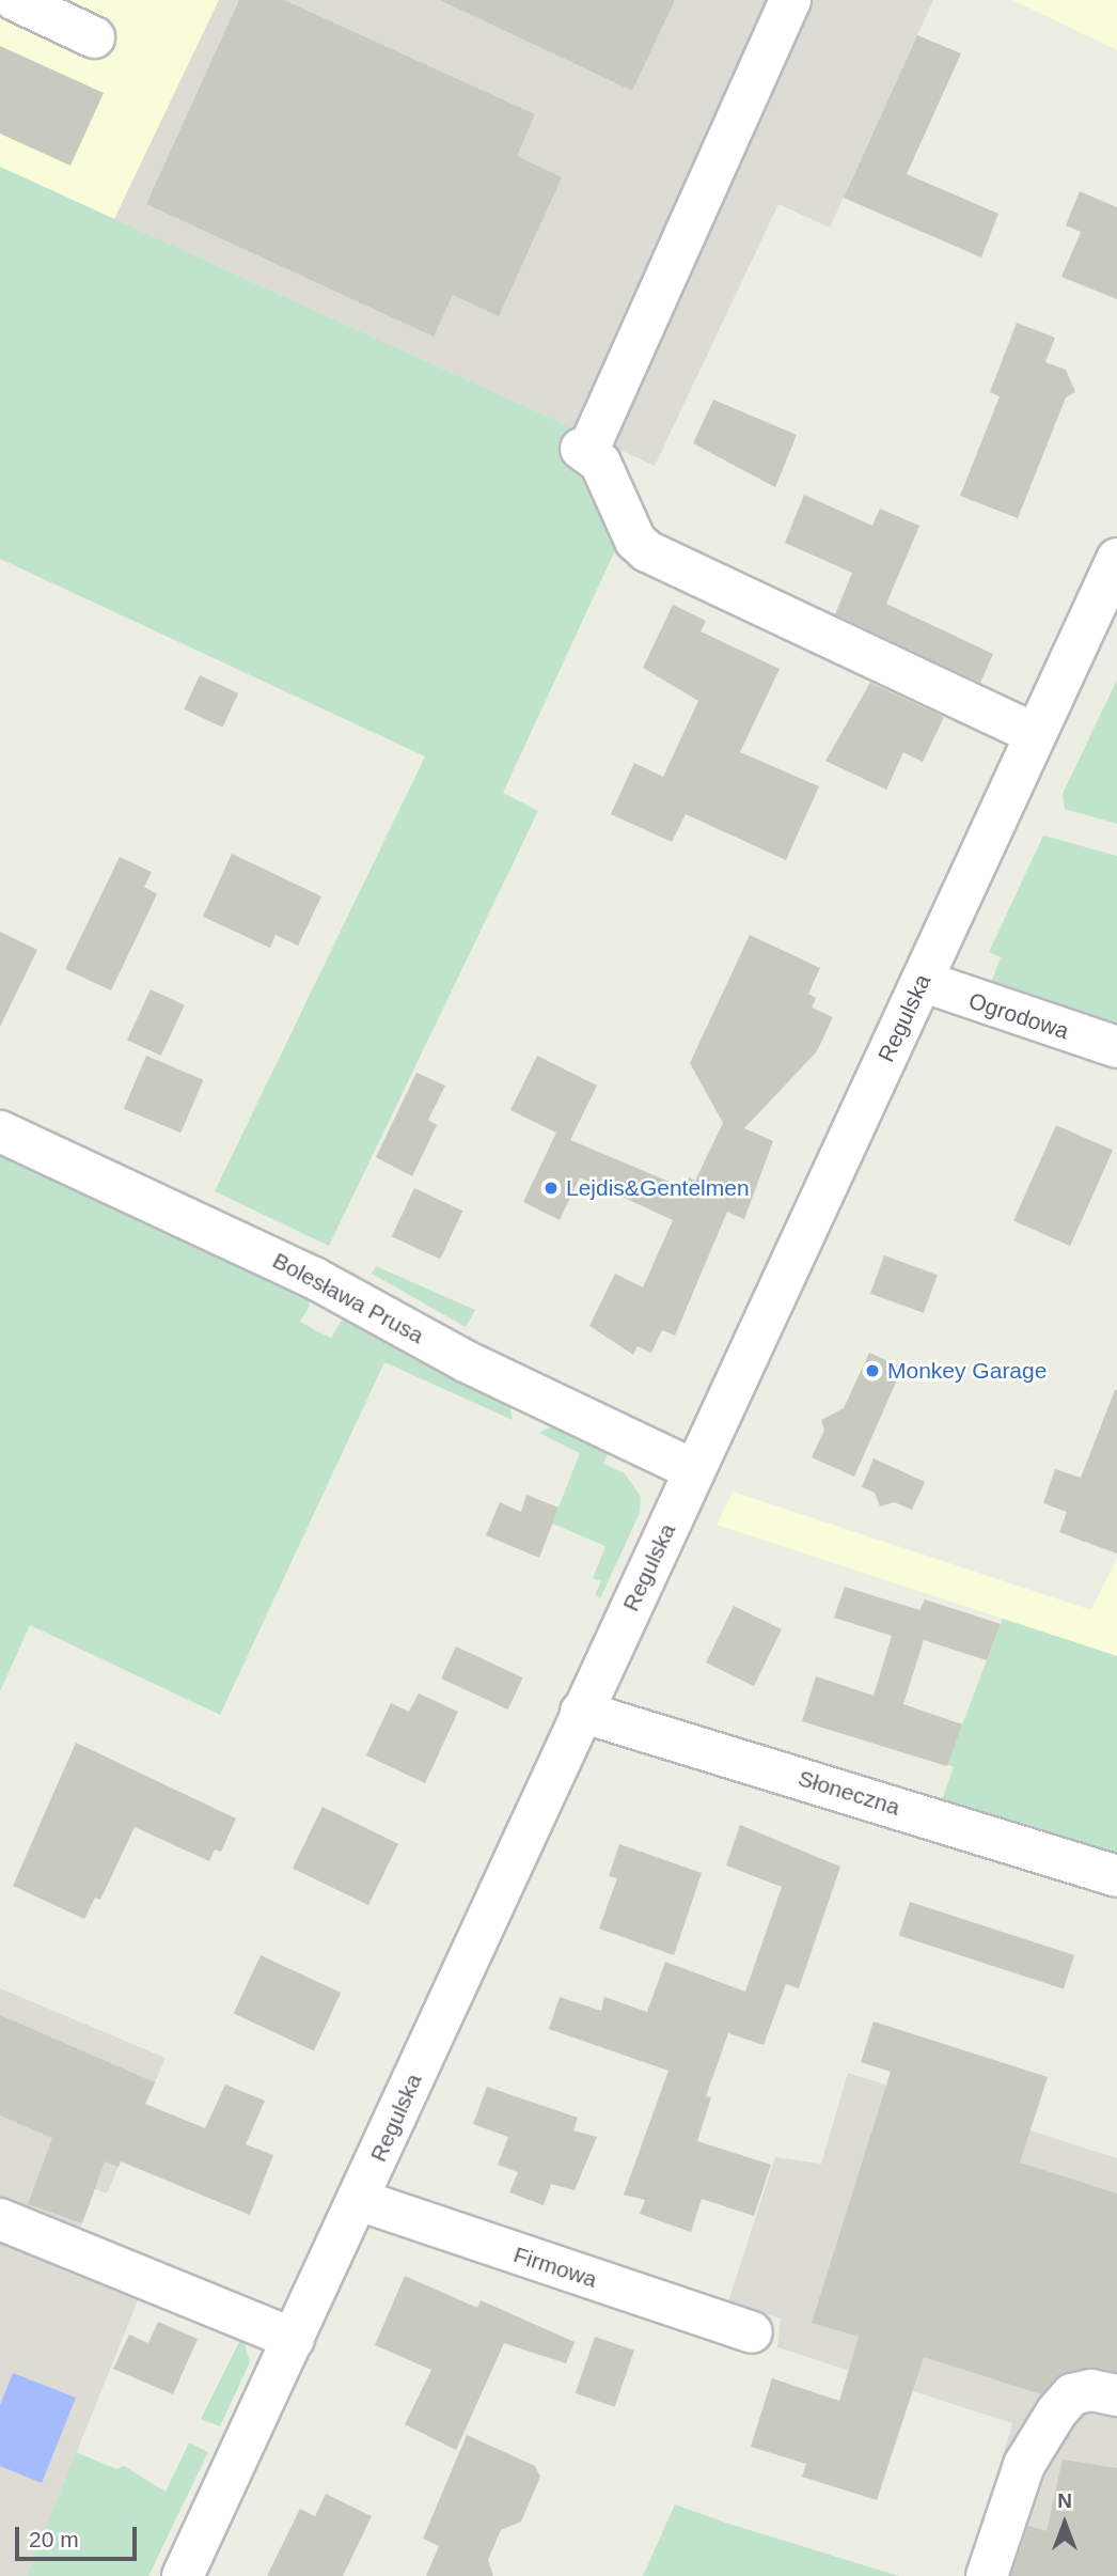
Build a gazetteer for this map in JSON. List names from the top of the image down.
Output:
{
  "streets": {
    "street": [
      "Ogrodowa",
      "Regulska",
      "Bolesława Prusa",
      "Słoneczna",
      "Firmowa"
    ]
  },
  "crossings": [
    ["Ogrodowa", "Regulska"],
    ["Regulska", "Bolesława Prusa"],
    ["Regulska", "Słoneczna"],
    ["Regulska", "Firmowa"]
  ],
  "places": ["Lejdis&Gentelmen", "Monkey Garage"],
  "scale_bar": "20 m",
  "north": "top"
}
